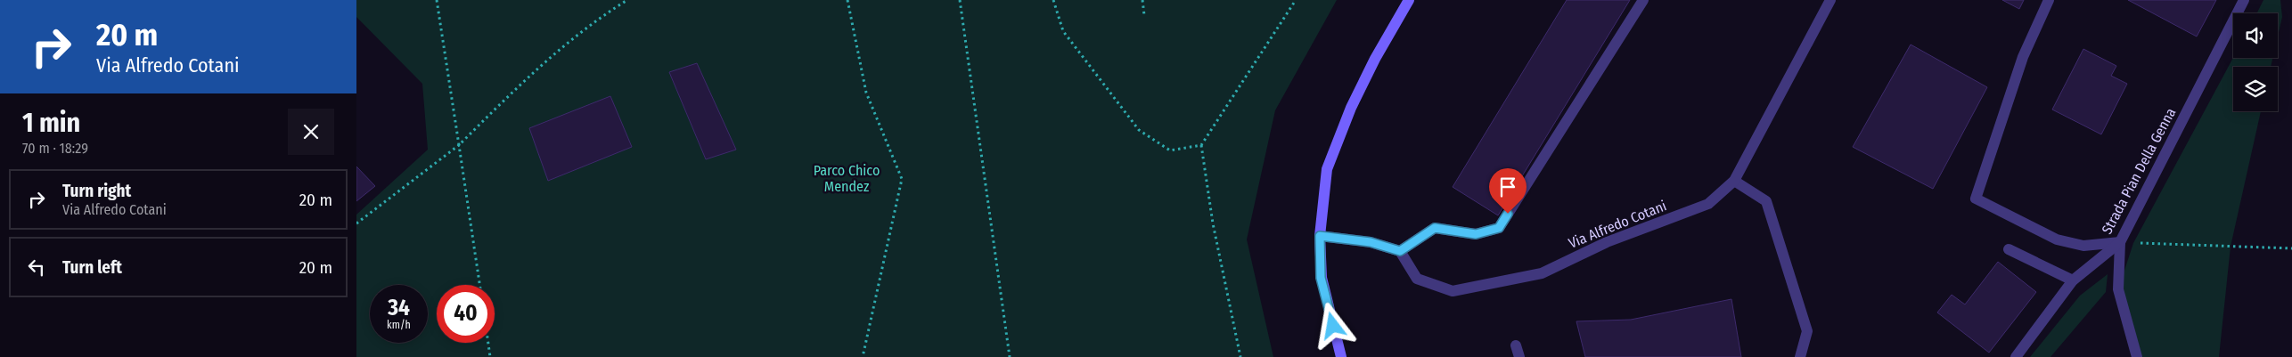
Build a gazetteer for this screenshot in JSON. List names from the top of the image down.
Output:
{
  "streets": {
    "street": ["Strada Pian Della Genna", "Via Alfredo Cotani"]
  },
  "parks": ["Parco Chico Mendez"],
  "page": {
    "turn": ["20 m", "Via Alfredo Cotani"],
    "heading": ["1 min", "70 m · 18:29"],
    "list": [
      {
        "name": "Turn right",
        "note": "Via Alfredo Cotani",
        "value": "20 m"
      },
      {
        "name": "Turn left",
        "value": "20 m"
      }
    ],
    "speed": "34 km/h",
    "limit": "40"
  }
}
